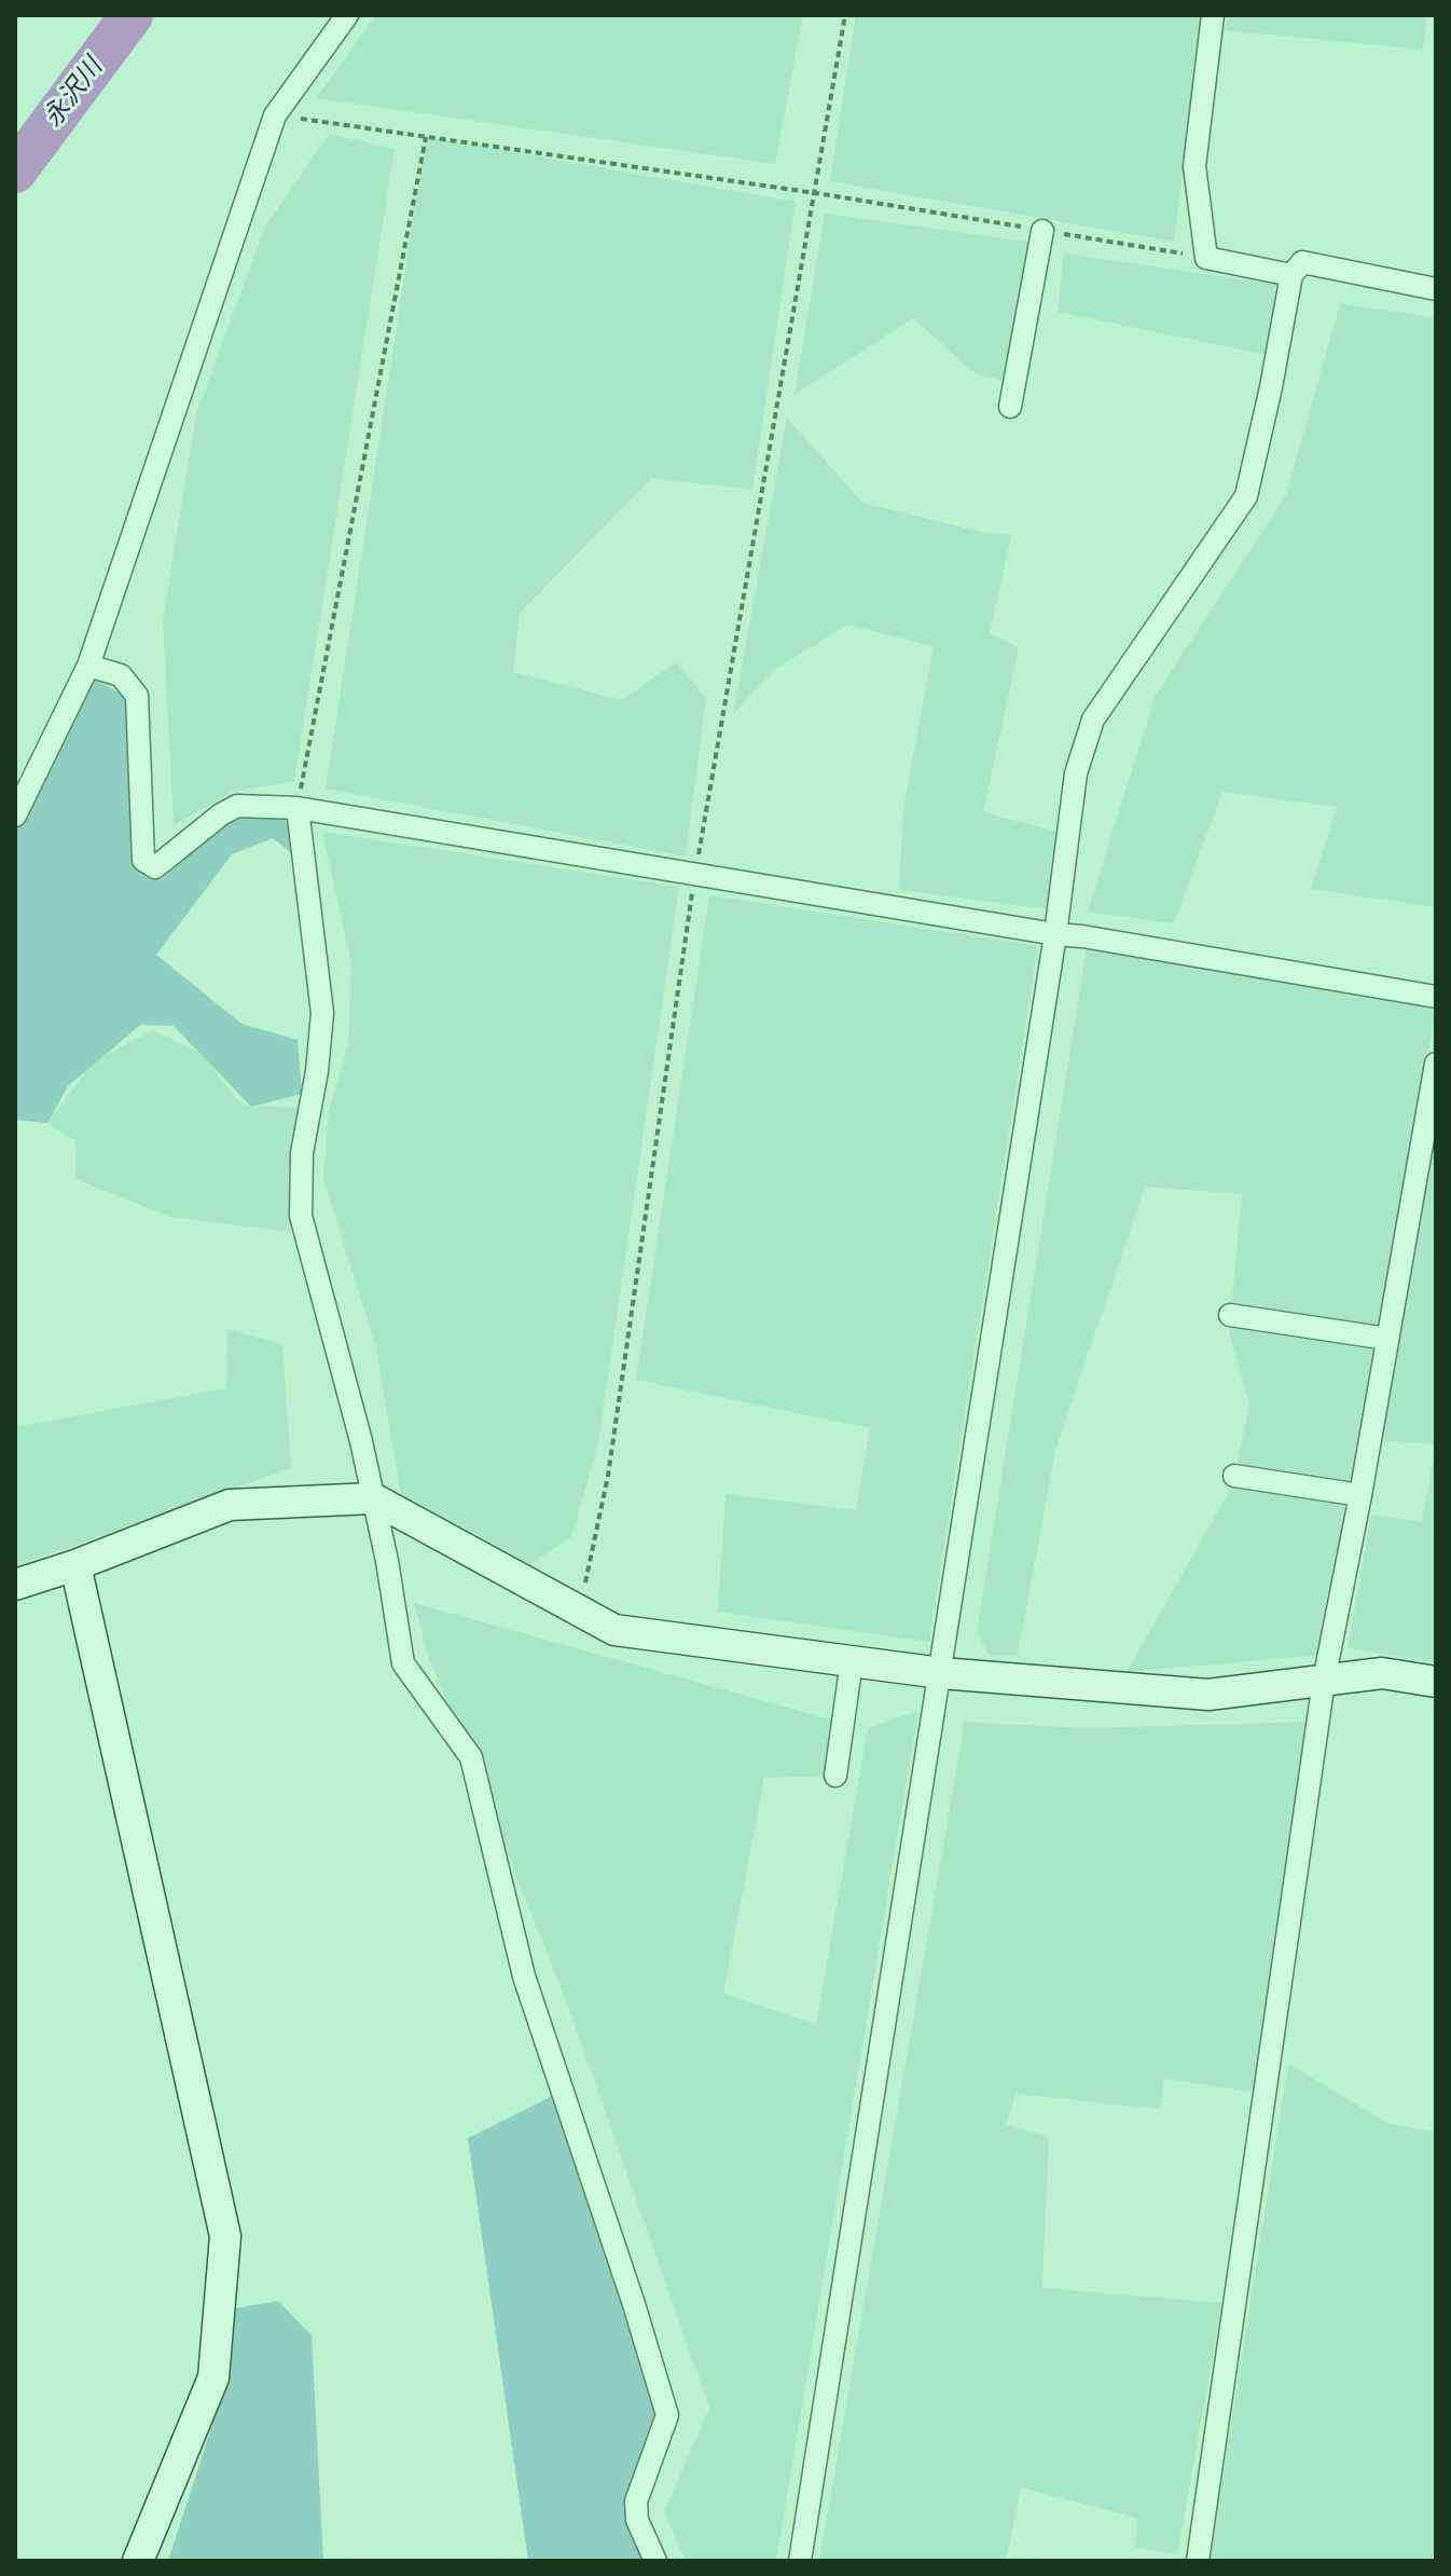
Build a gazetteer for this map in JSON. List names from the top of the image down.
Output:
{
  "water": ["永沢川"]
}
